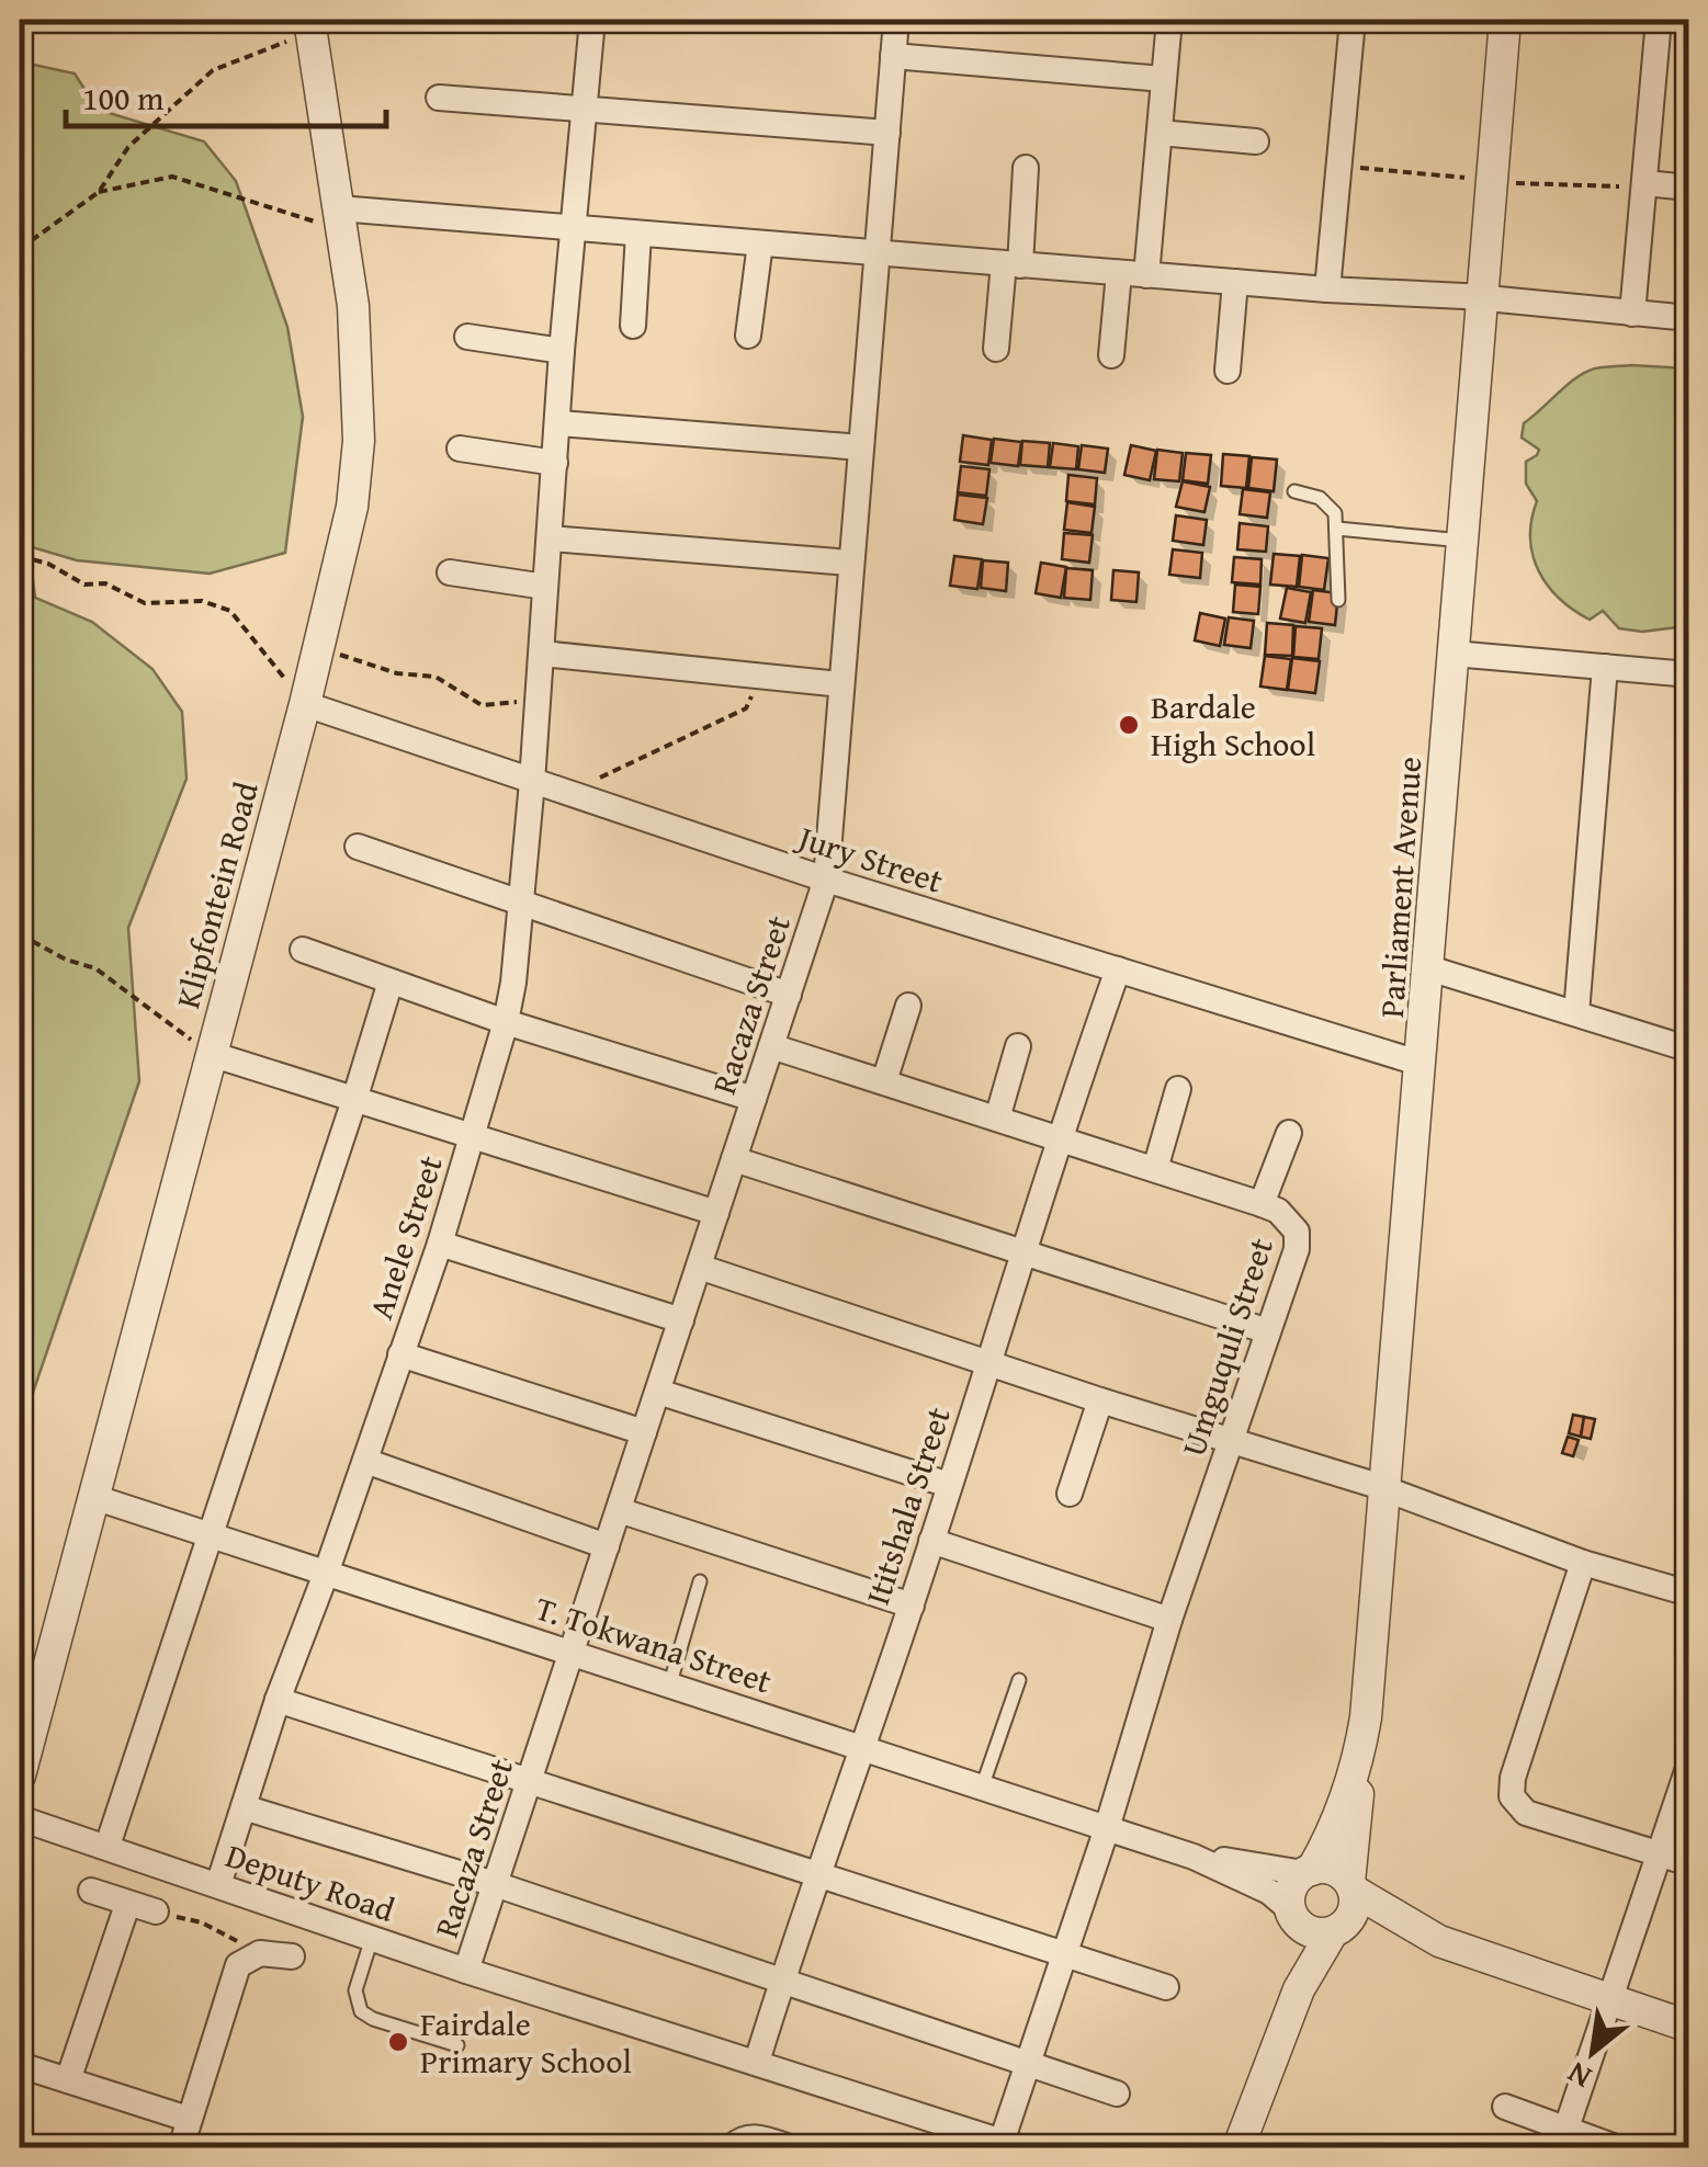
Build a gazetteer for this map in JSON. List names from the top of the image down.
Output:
{
  "streets": {
    "street": [
      "Jury Street",
      "Parliament Avenue",
      "Klipfontein Road",
      "Racaza Street",
      "Anele Street",
      "Umguquli Street",
      "Ititshala Street",
      "T. Tokwana Street",
      "Deputy Road"
    ]
  },
  "crossings": [
    ["Jury Street", "Parliament Avenue"],
    ["Jury Street", "Klipfontein Road"],
    ["Jury Street", "Racaza Street"],
    ["Jury Street", "Anele Street"],
    ["Jury Street", "Ititshala Street"],
    ["Parliament Avenue", "T. Tokwana Street"],
    ["Klipfontein Road", "T. Tokwana Street"],
    ["Racaza Street", "Umguquli Street"],
    ["Racaza Street", "T. Tokwana Street"],
    ["Racaza Street", "Deputy Road"],
    ["Anele Street", "T. Tokwana Street"],
    ["Anele Street", "Deputy Road"],
    ["Umguquli Street", "Ititshala Street"],
    ["Umguquli Street", "T. Tokwana Street"],
    ["Umguquli Street", "Deputy Road"],
    ["Ititshala Street", "T. Tokwana Street"],
    ["Ititshala Street", "Deputy Road"]
  ],
  "places": ["Bardale High School", "Fairdale Primary School"],
  "scale_bar": "100 m",
  "north": "bottom left"
}
